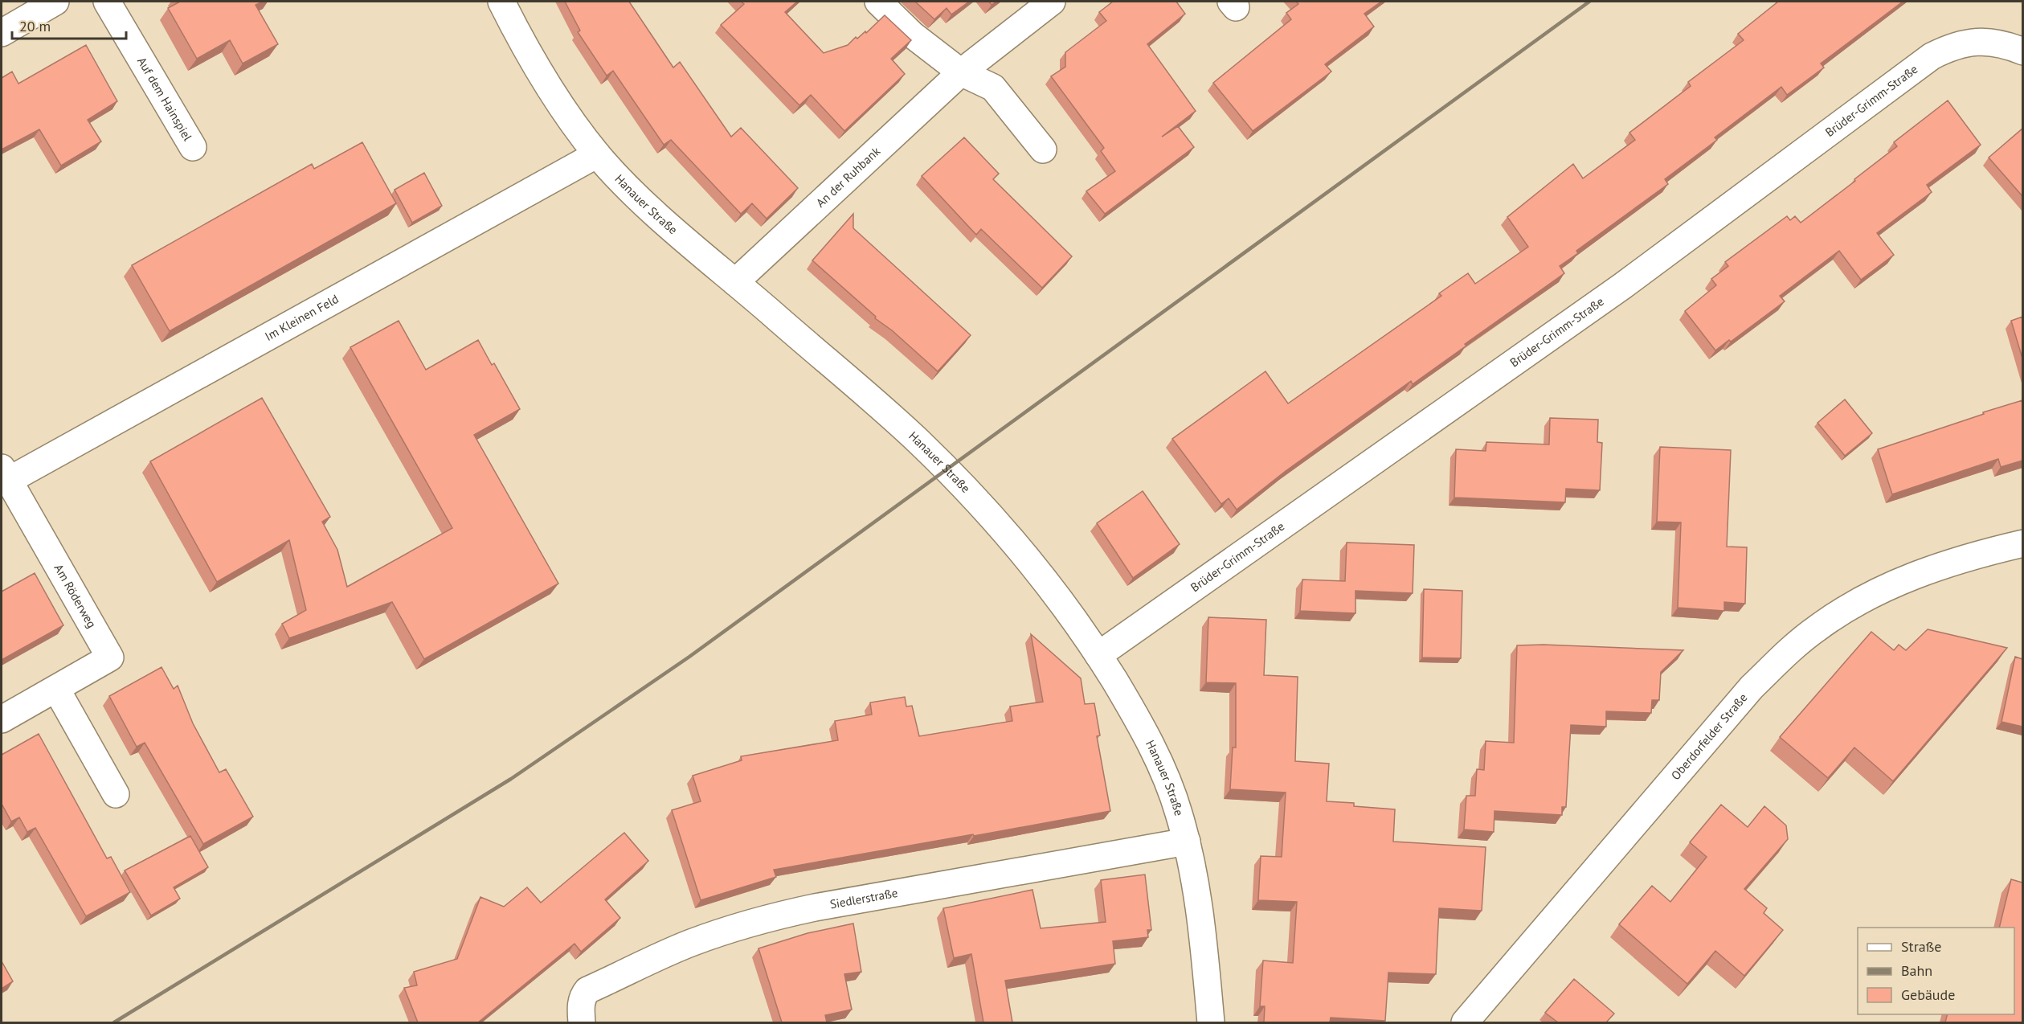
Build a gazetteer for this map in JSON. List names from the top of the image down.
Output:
{
  "streets": {
    "street": [
      "Auf dem Hainspiel",
      "Brüder-Grimm-Straße",
      "An der Ruhbank",
      "Hanauer Straße",
      "Im Kleinen Feld",
      "Am Röderweg",
      "Oberdorfelder Straße",
      "Siedlerstraße"
    ]
  },
  "crossings": [
    ["Brüder-Grimm-Straße", "Hanauer Straße"],
    ["An der Ruhbank", "Hanauer Straße"],
    ["Hanauer Straße", "Im Kleinen Feld"],
    ["Hanauer Straße", "Siedlerstraße"],
    ["Im Kleinen Feld", "Am Röderweg"]
  ],
  "legend": ["Straße", "Bahn", "Gebäude"],
  "scale_bar": "20 m"
}
